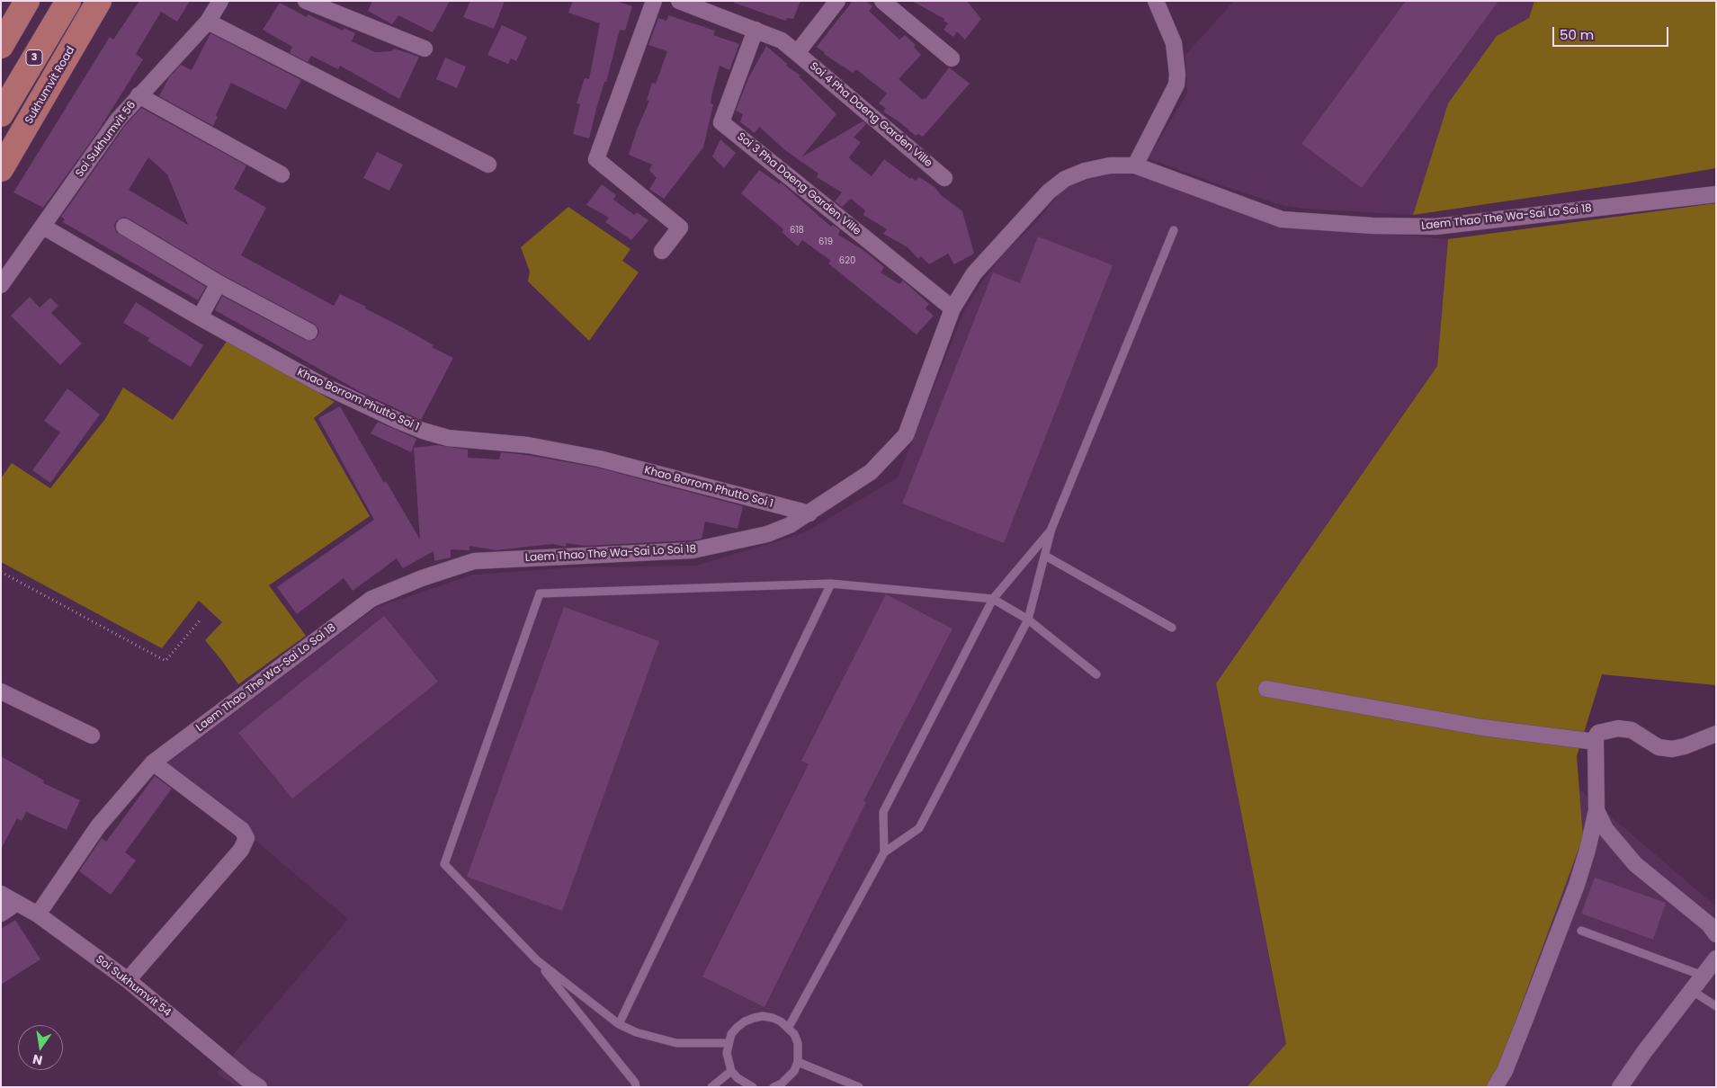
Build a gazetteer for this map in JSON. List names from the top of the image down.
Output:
{
  "streets": {
    "highway": ["3", "Sukhumvit Road"],
    "street": [
      "Soi 4 Pha Daeng Garden Ville",
      "Soi Sukhumvit 56",
      "Soi 3 Pha Daeng Garden Ville",
      "Laem Thao The Wa-Sai Lo Soi 18",
      "Khao Borrom Phutto Soi 1",
      "Soi Sukhumvit 54"
    ]
  },
  "crossings": [
    ["Soi 4 Pha Daeng Garden Ville", "Soi 3 Pha Daeng Garden Ville"],
    ["Soi Sukhumvit 56", "Khao Borrom Phutto Soi 1"],
    ["Soi 3 Pha Daeng Garden Ville", "Laem Thao The Wa-Sai Lo Soi 18"],
    ["Laem Thao The Wa-Sai Lo Soi 18", "Khao Borrom Phutto Soi 1"],
    ["Laem Thao The Wa-Sai Lo Soi 18", "Soi Sukhumvit 54"]
  ],
  "house_numbers": ["618", "619", "620"],
  "scale_bar": "50 m",
  "north": "bottom"
}
